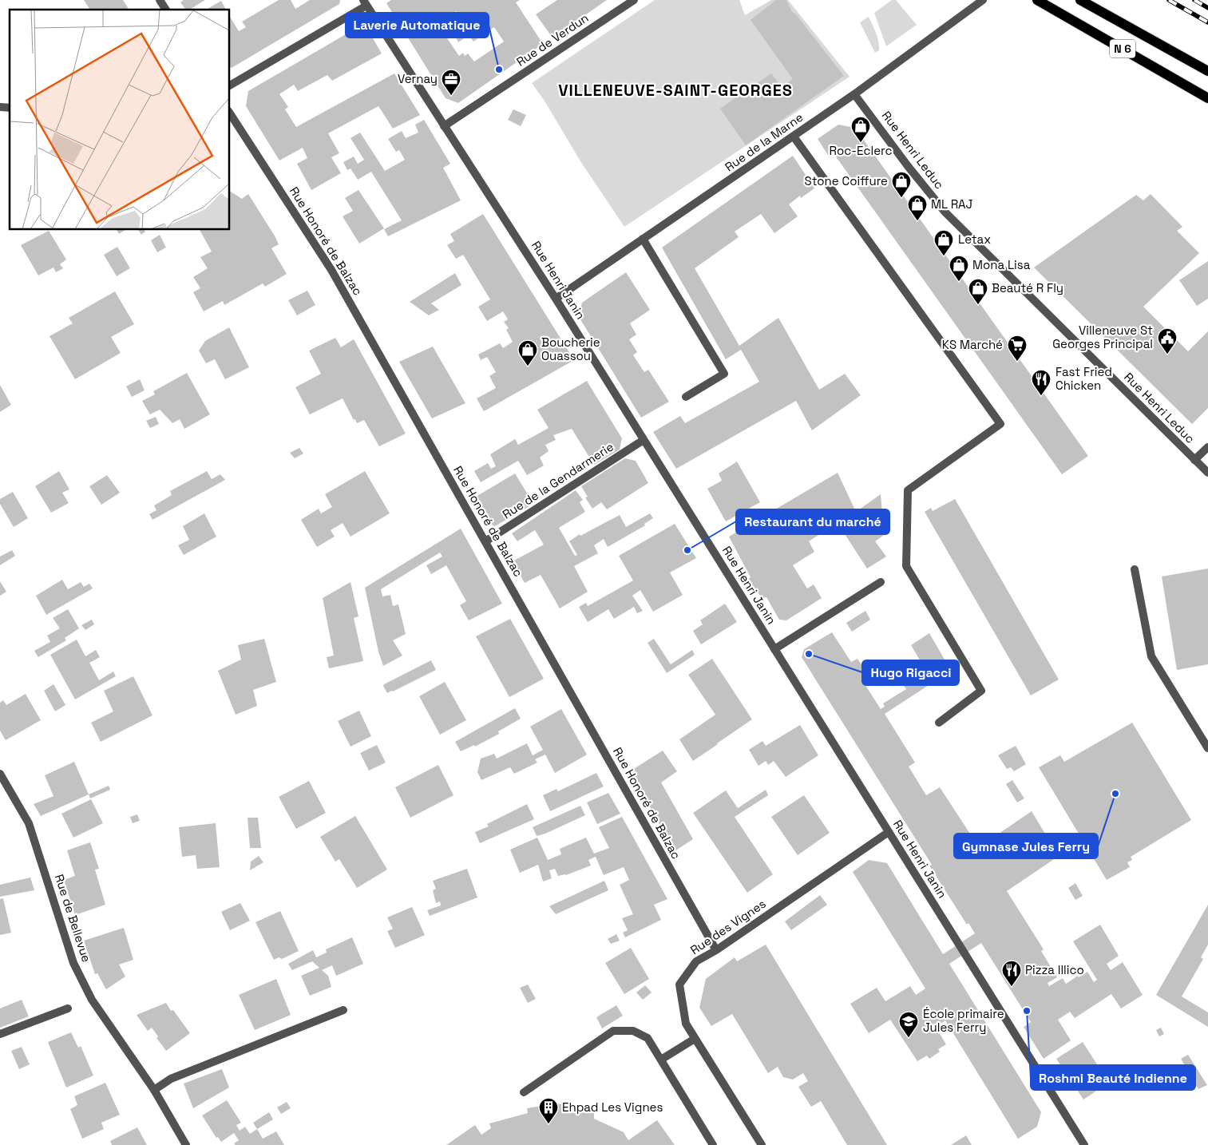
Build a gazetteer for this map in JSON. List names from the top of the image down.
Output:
{
  "streets": {
    "main road": ["N 6"],
    "street": [
      "Rue de Verdun",
      "Rue de la Marne",
      "Rue Henri Leduc",
      "Rue Honoré de Balzac",
      "Rue Henri Janin",
      "Rue de la Gendarmerie",
      "Rue de Bellevue",
      "Rue des Vignes"
    ]
  },
  "crossings": [
    ["Rue de Verdun", "Rue Henri Janin"],
    ["Rue de la Marne", "Rue Henri Leduc"],
    ["Rue de la Marne", "Rue Henri Janin"],
    ["Rue Honoré de Balzac", "Rue de la Gendarmerie"],
    ["Rue Honoré de Balzac", "Rue des Vignes"],
    ["Rue Henri Janin", "Rue de la Gendarmerie"],
    ["Rue Henri Janin", "Rue des Vignes"]
  ],
  "districts": ["VILLENEUVE-SAINT-GEORGES"],
  "places": {
    "other": [
      "Laverie Automatique",
      "Restaurant du marché",
      "Hugo Rigacci",
      "Gymnase Jules Ferry",
      "Roshmi Beauté Indienne"
    ],
    "office": ["Vernay"],
    "shop": [
      "Roc-Eclerc",
      "Stone Coiffure",
      "ML RAJ",
      "Letax",
      "Mona Lisa",
      "Beauté R Fly",
      "Boucherie Ouassou"
    ],
    "public building": ["Villeneuve St Georges Principal"],
    "supermarket": ["KS Marché"],
    "restaurant": ["Fast Fried Chicken", "Pizza Illico"],
    "school or university": ["École primaire Jules Ferry"],
    "building": ["Ehpad Les Vignes"]
  }
}
